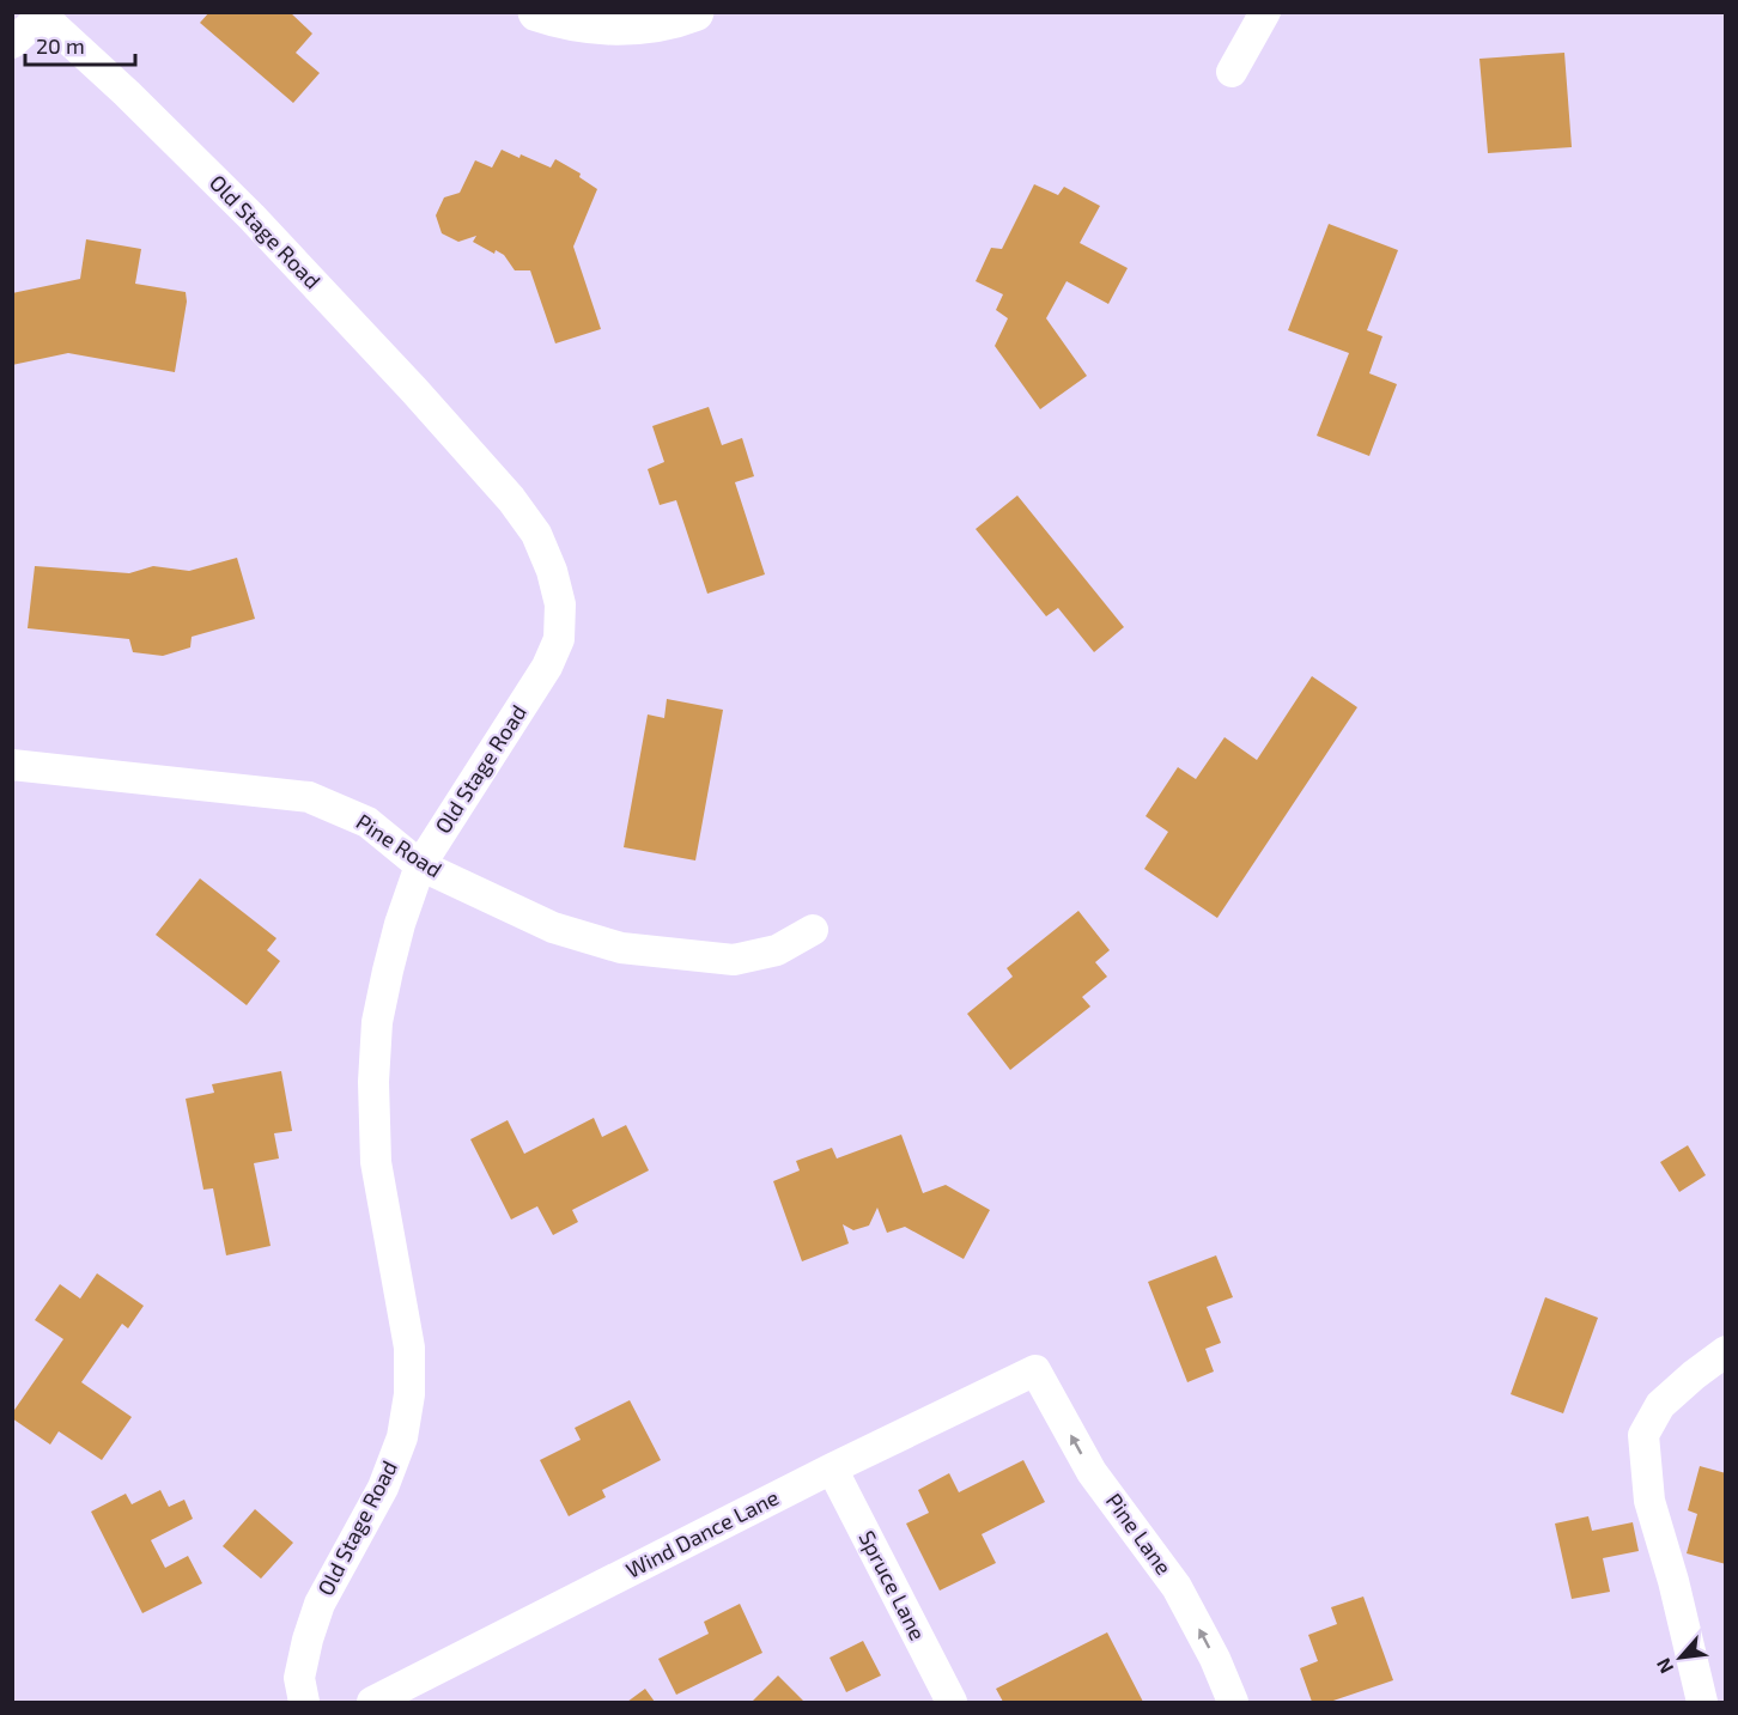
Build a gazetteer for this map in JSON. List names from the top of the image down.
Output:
{
  "streets": {
    "street": [
      "Old Stage Road",
      "Pine Road",
      "Wind Dance Lane",
      "Pine Lane",
      "Spruce Lane"
    ]
  },
  "crossings": [
    ["Old Stage Road", "Pine Road"],
    ["Wind Dance Lane", "Pine Lane"],
    ["Wind Dance Lane", "Spruce Lane"]
  ],
  "one_way": ["Pine Lane"],
  "scale_bar": "20 m",
  "north": "bottom left"
}
